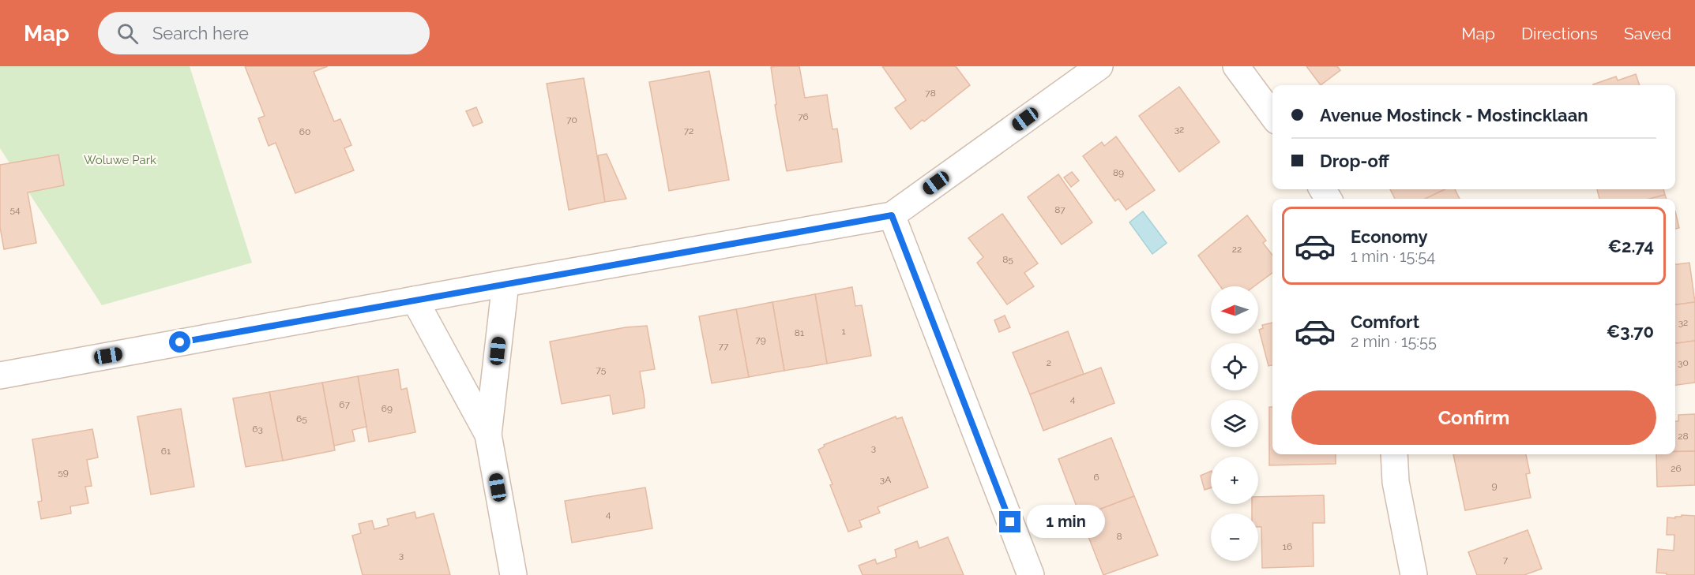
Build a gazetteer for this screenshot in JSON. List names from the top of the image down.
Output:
{
  "parks": ["Woluwe Park"],
  "house_numbers": [
    "78",
    "76",
    "70",
    "32",
    "72",
    "60",
    "89",
    "54",
    "87",
    "22",
    "85",
    "32",
    "1",
    "81",
    "79",
    "77",
    "2",
    "30",
    "75",
    "4",
    "67",
    "69",
    "65",
    "63",
    "28",
    "3",
    "61",
    "26",
    "59",
    "6",
    "3A",
    "9",
    "4",
    "8",
    "16",
    "3",
    "7"
  ],
  "north": "left",
  "page": {
    "header": "Map",
    "search": "Search here",
    "nav": ["Map", "Directions", "Saved"],
    "banner": ["Avenue Mostinck - Mostincklaan", "Drop-off"],
    "list": [
      {
        "name": "Economy",
        "note": "1 min · 15:54",
        "value": "€2.74"
      },
      {
        "name": "Comfort",
        "note": "2 min · 15:55",
        "value": "€3.70"
      }
    ],
    "map_buttons": ["+", "−"],
    "buttons": "Confirm",
    "bubble": "1 min"
  }
}
